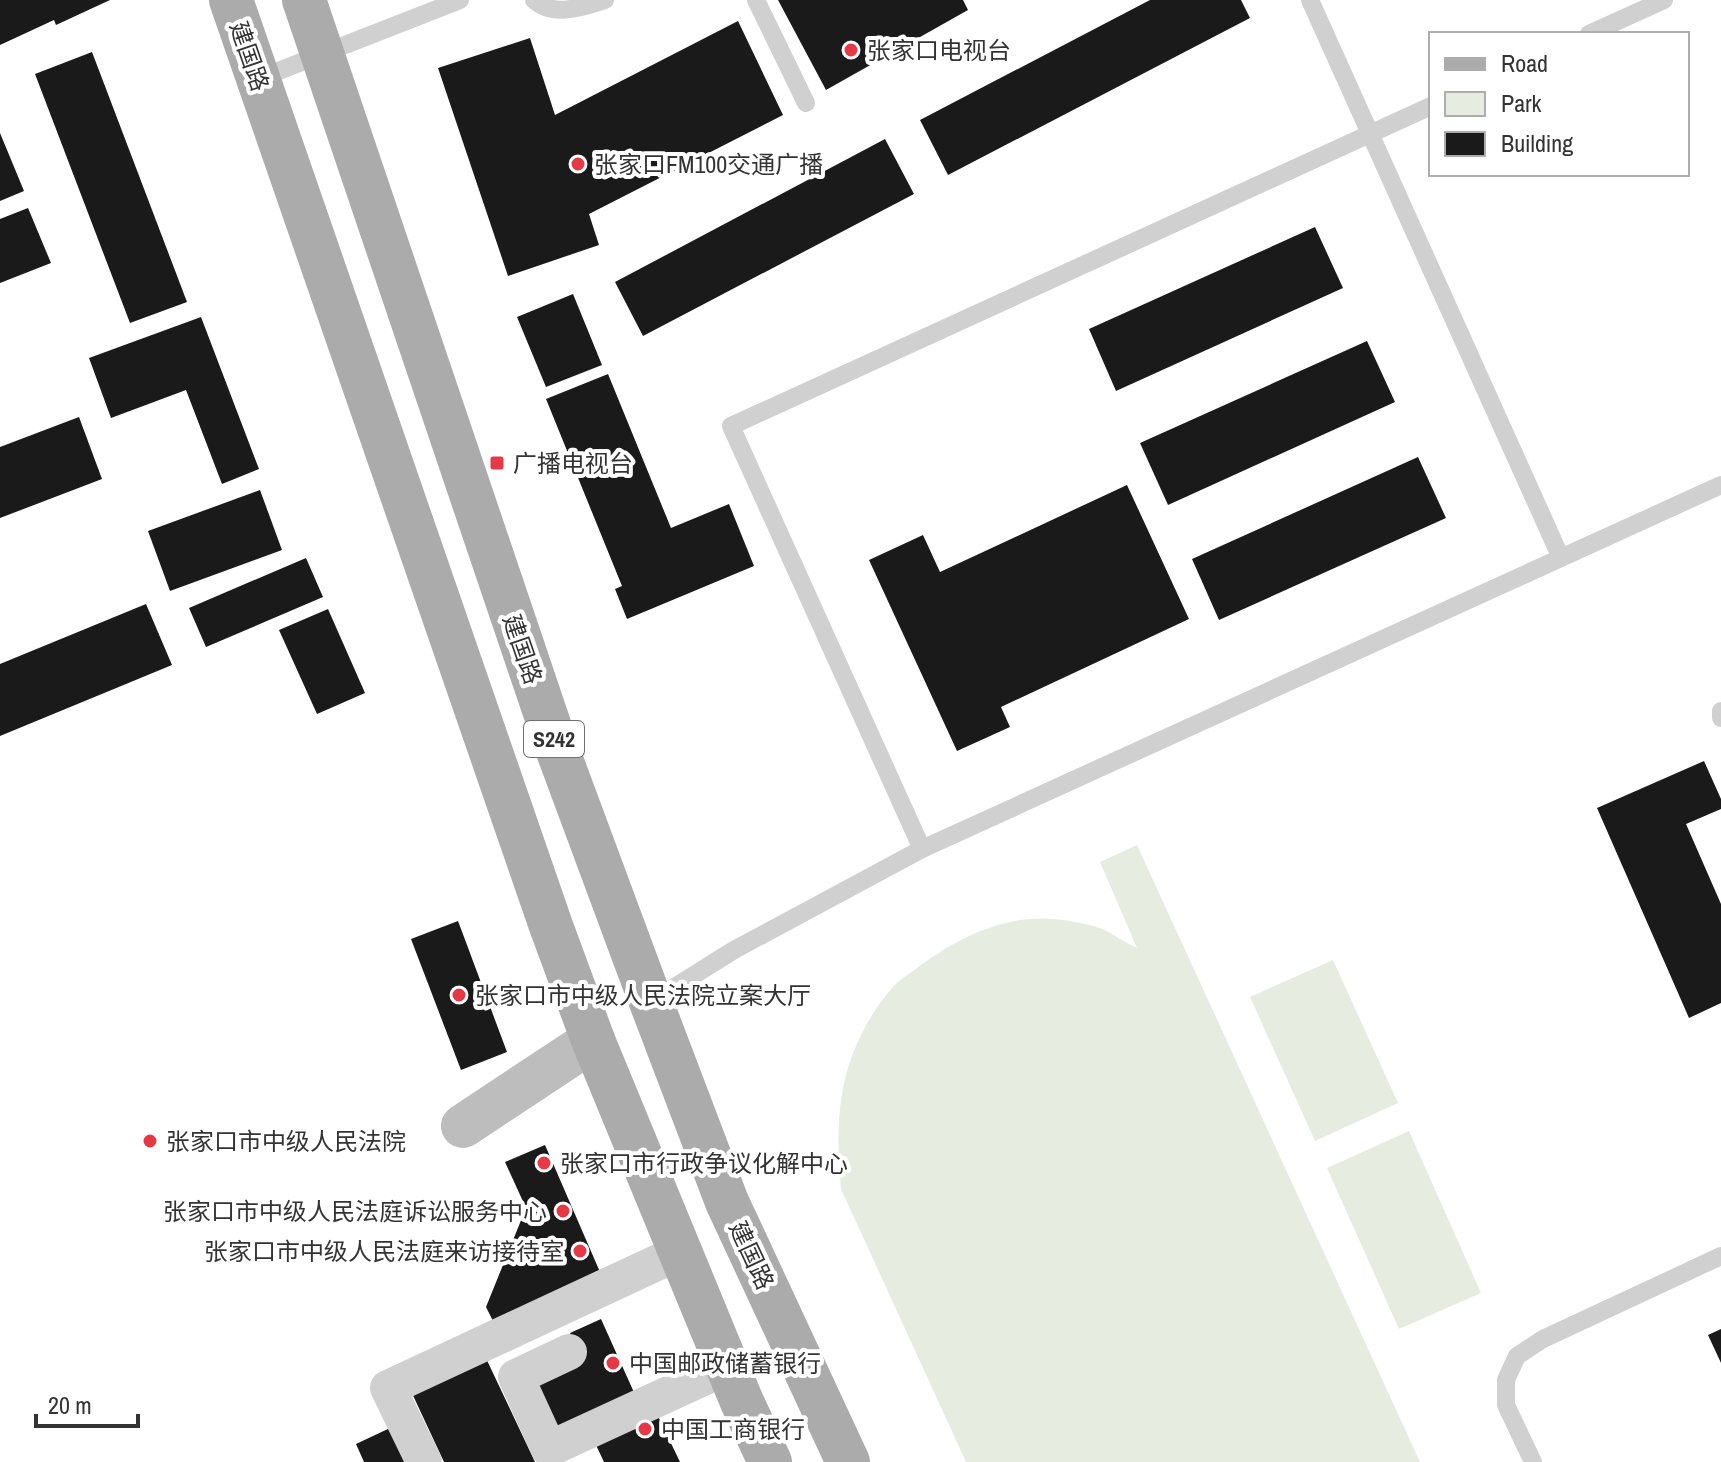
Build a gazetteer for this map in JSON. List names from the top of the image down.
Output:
{
  "streets": {
    "main road": ["建国路", "S242"]
  },
  "places": {
    "other": [
      "张家口电视台",
      "张家口FM100交通广播",
      "张家口市中级人民法院立案大厅",
      "张家口市中级人民法院",
      "张家口市行政争议化解中心",
      "张家口市中级人民法庭诉讼服务中心",
      "张家口市中级人民法庭来访接待室",
      "中国邮政储蓄银行",
      "中国工商银行"
    ],
    "transit": ["广播电视台"]
  },
  "legend": ["Road", "Park", "Building"],
  "scale_bar": "20 m"
}
